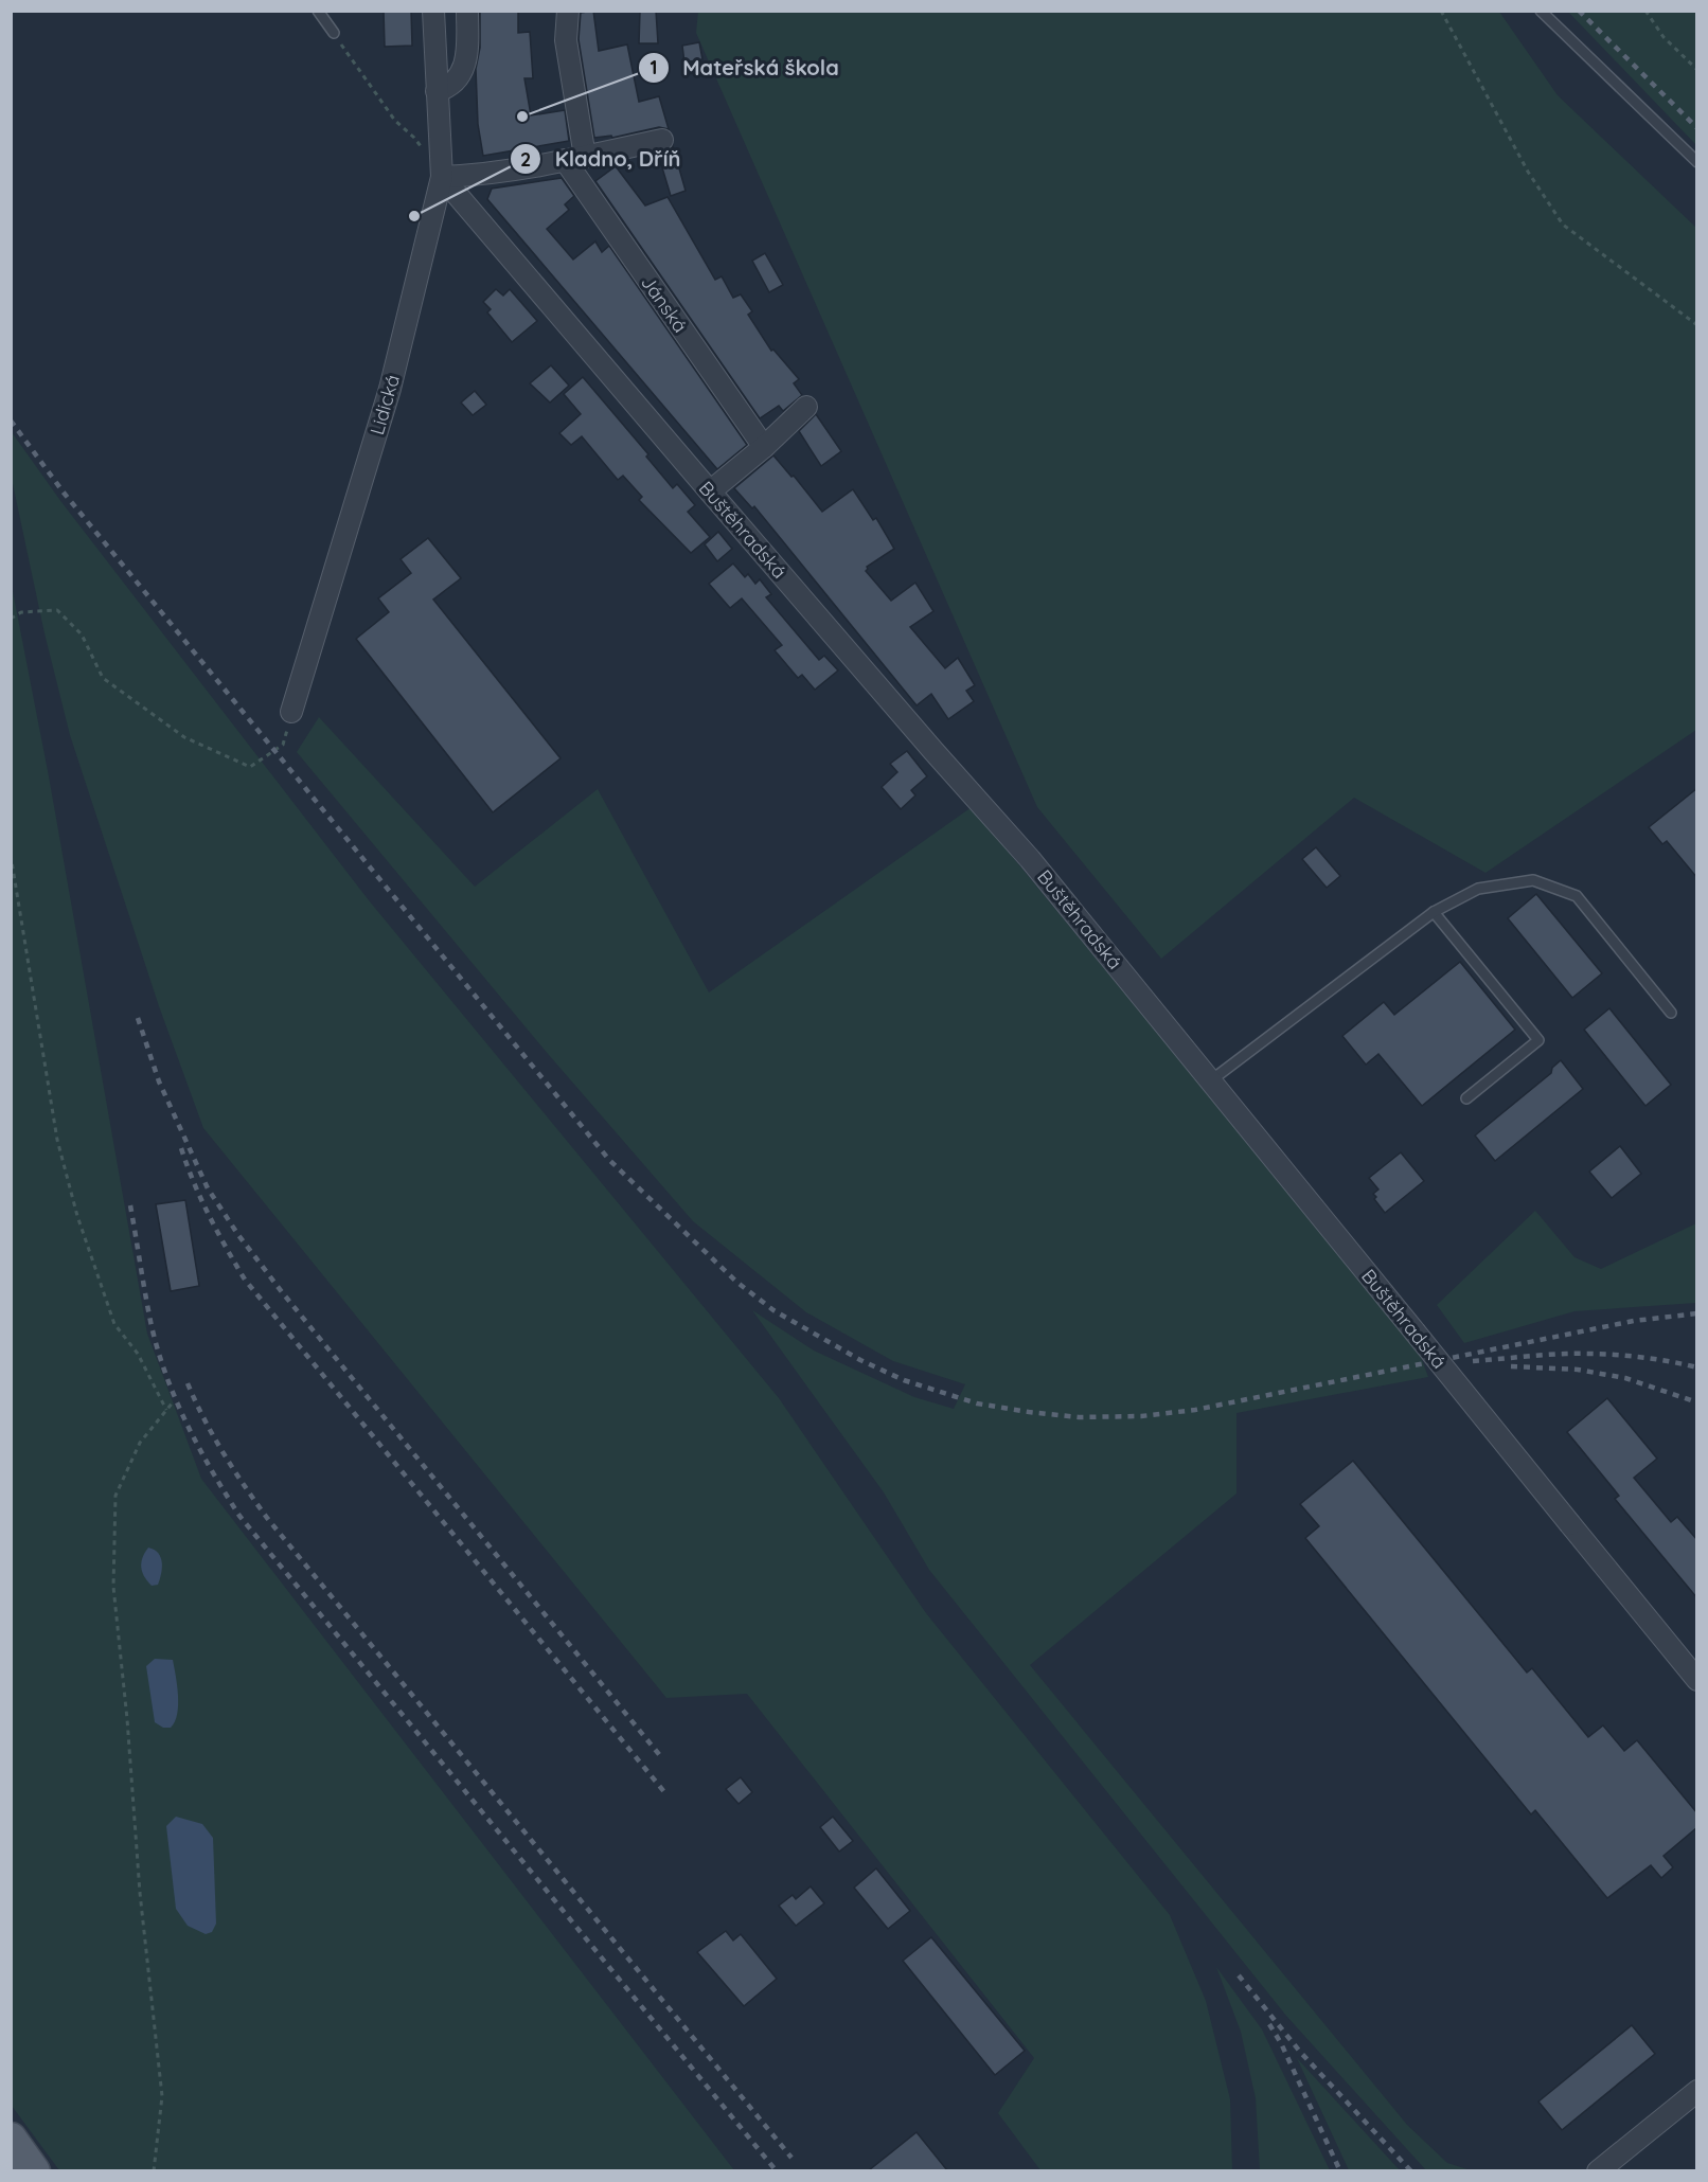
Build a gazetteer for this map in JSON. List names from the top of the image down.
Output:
{
  "streets": {
    "street": ["Jánská", "Lidická", "Buštěhradská"]
  },
  "crossings": [
    ["Lidická", "Buštěhradská"]
  ],
  "places": ["Mateřská škola", "Kladno, Dříň"]
}
